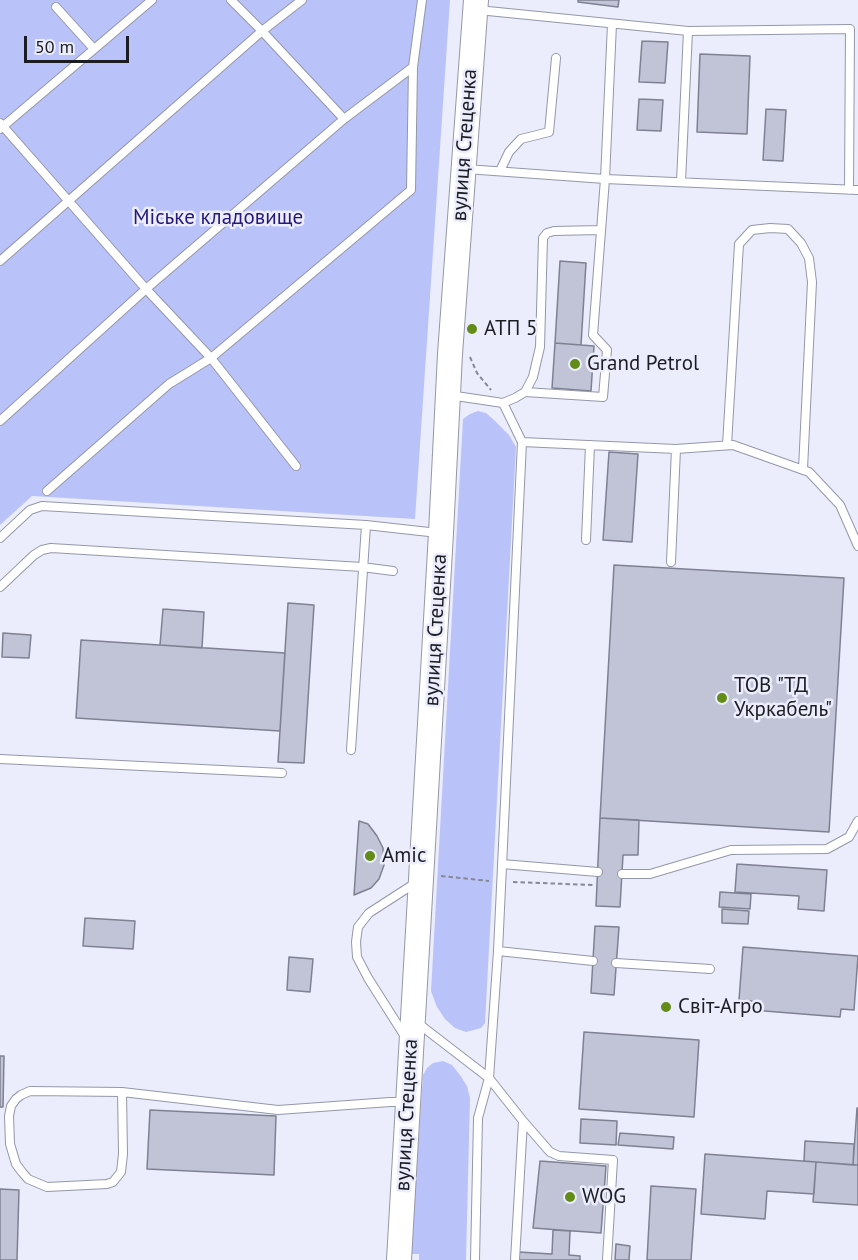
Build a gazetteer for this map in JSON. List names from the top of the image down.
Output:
{
  "streets": {
    "main road": ["вулиця Стеценка"]
  },
  "parks": ["Міське кладовище"],
  "places": [
    "АТП 5",
    "Grand Petrol",
    "ТОВ \"ТД Укркабель\"",
    "Amic",
    "Світ-Агро",
    "WOG"
  ],
  "scale_bar": "50 m"
}
